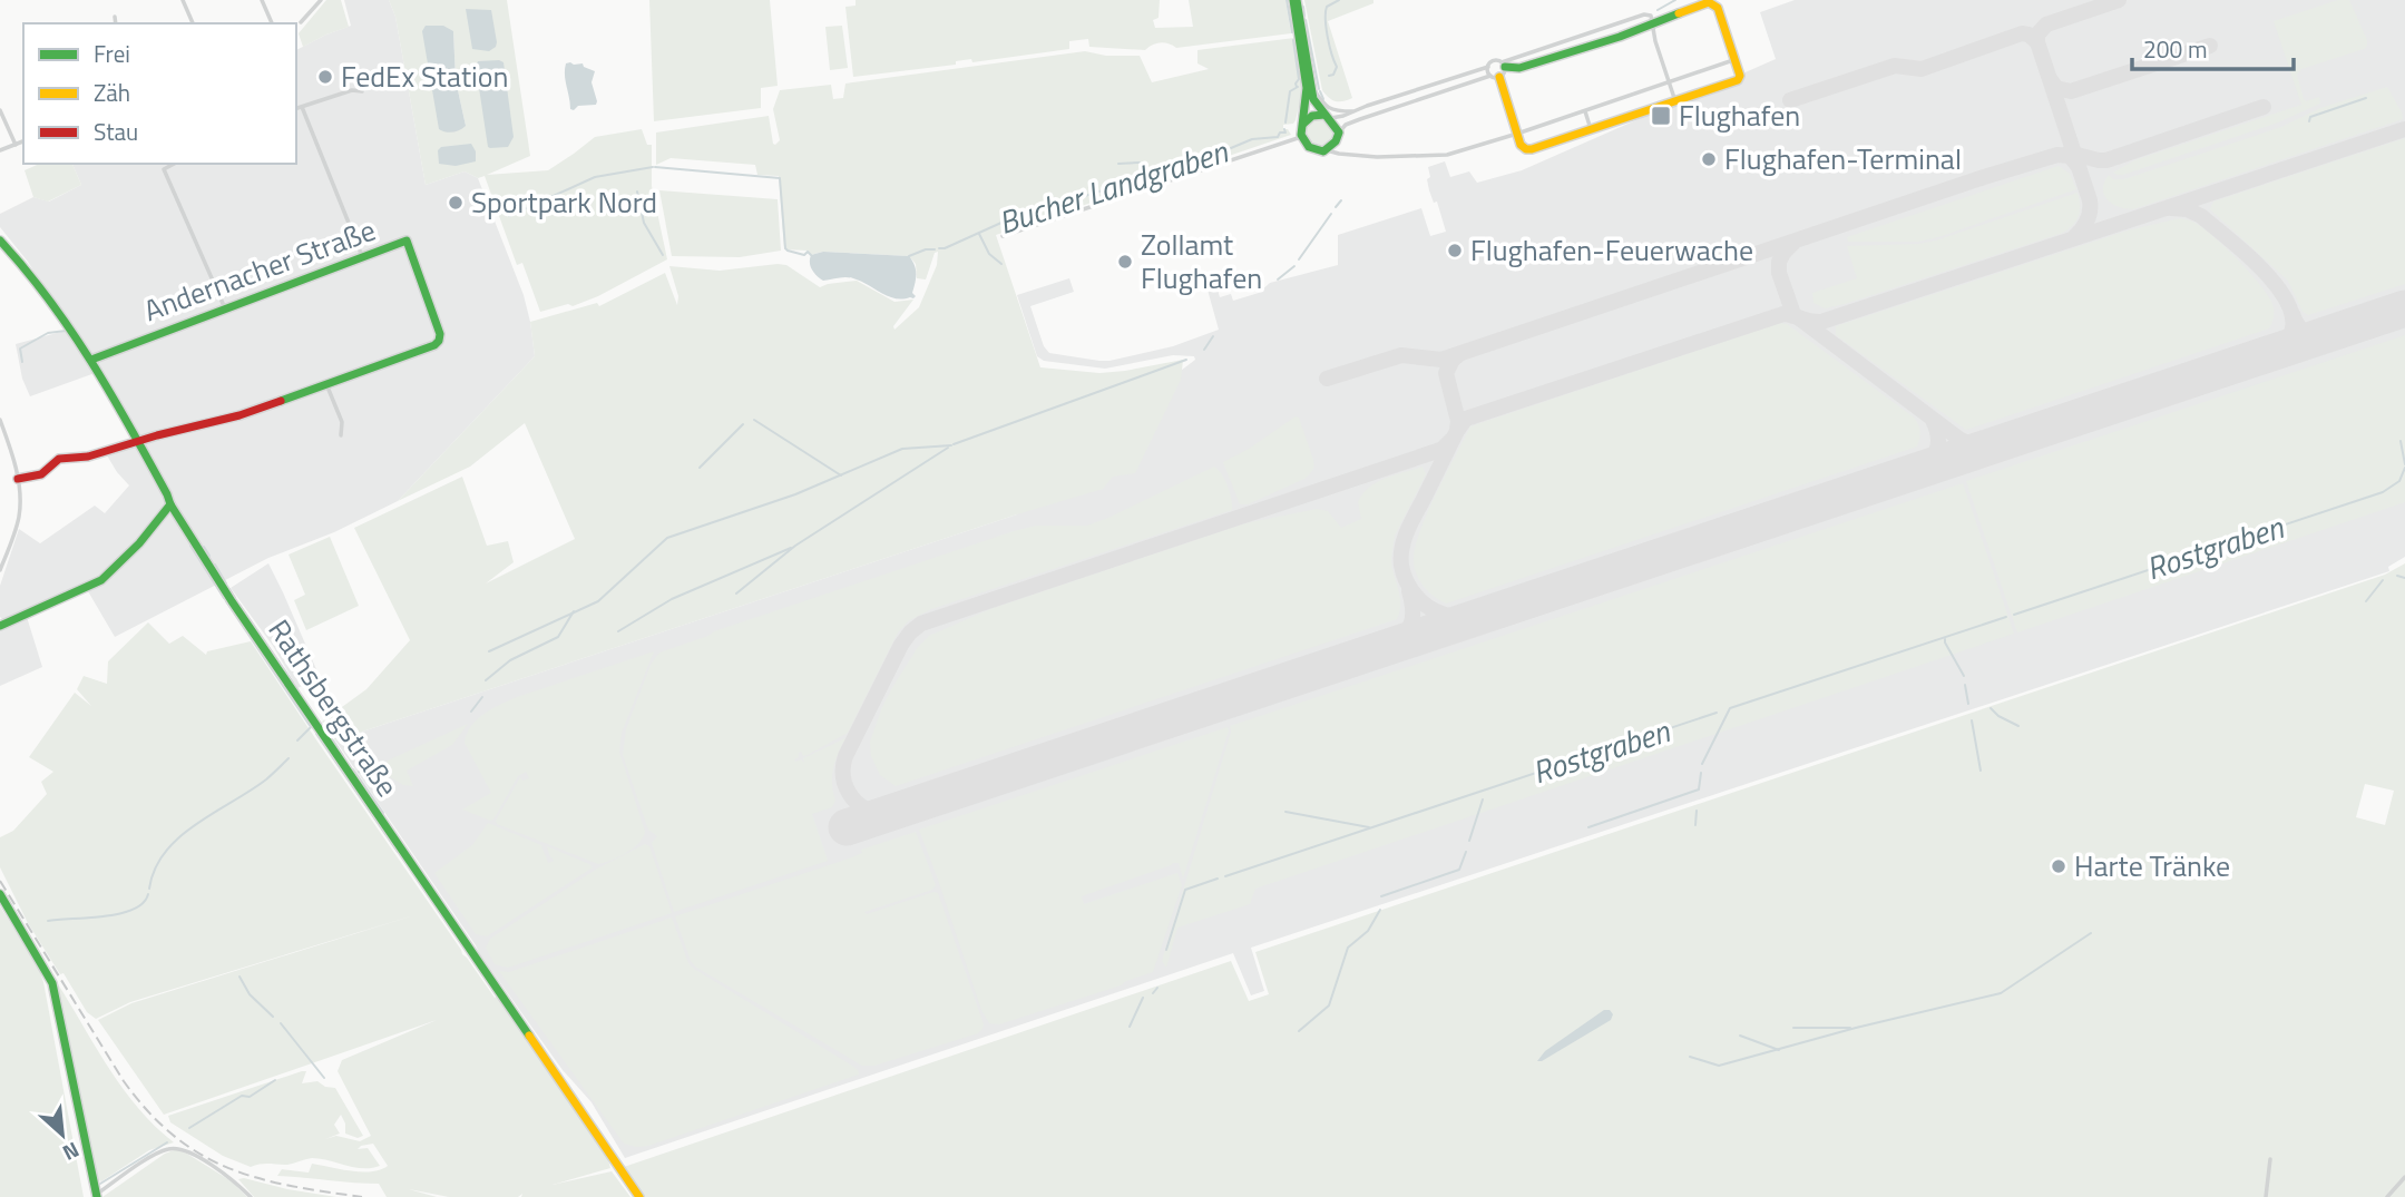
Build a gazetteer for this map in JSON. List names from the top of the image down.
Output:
{
  "streets": {
    "street": ["Andernacher Straße", "Rathsbergstraße"]
  },
  "crossings": [
    ["Andernacher Straße", "Rathsbergstraße"]
  ],
  "water": ["Bucher Landgraben", "Rostgraben"],
  "places": {
    "other": [
      "FedEx Station",
      "Flughafen-Terminal",
      "Sportpark Nord",
      "Flughafen-Feuerwache",
      "Zollamt Flughafen",
      "Harte Tränke"
    ],
    "transit": ["Flughafen"]
  },
  "legend": ["Frei", "Zäh", "Stau"],
  "scale_bar": "200 m",
  "north": "bottom right"
}
